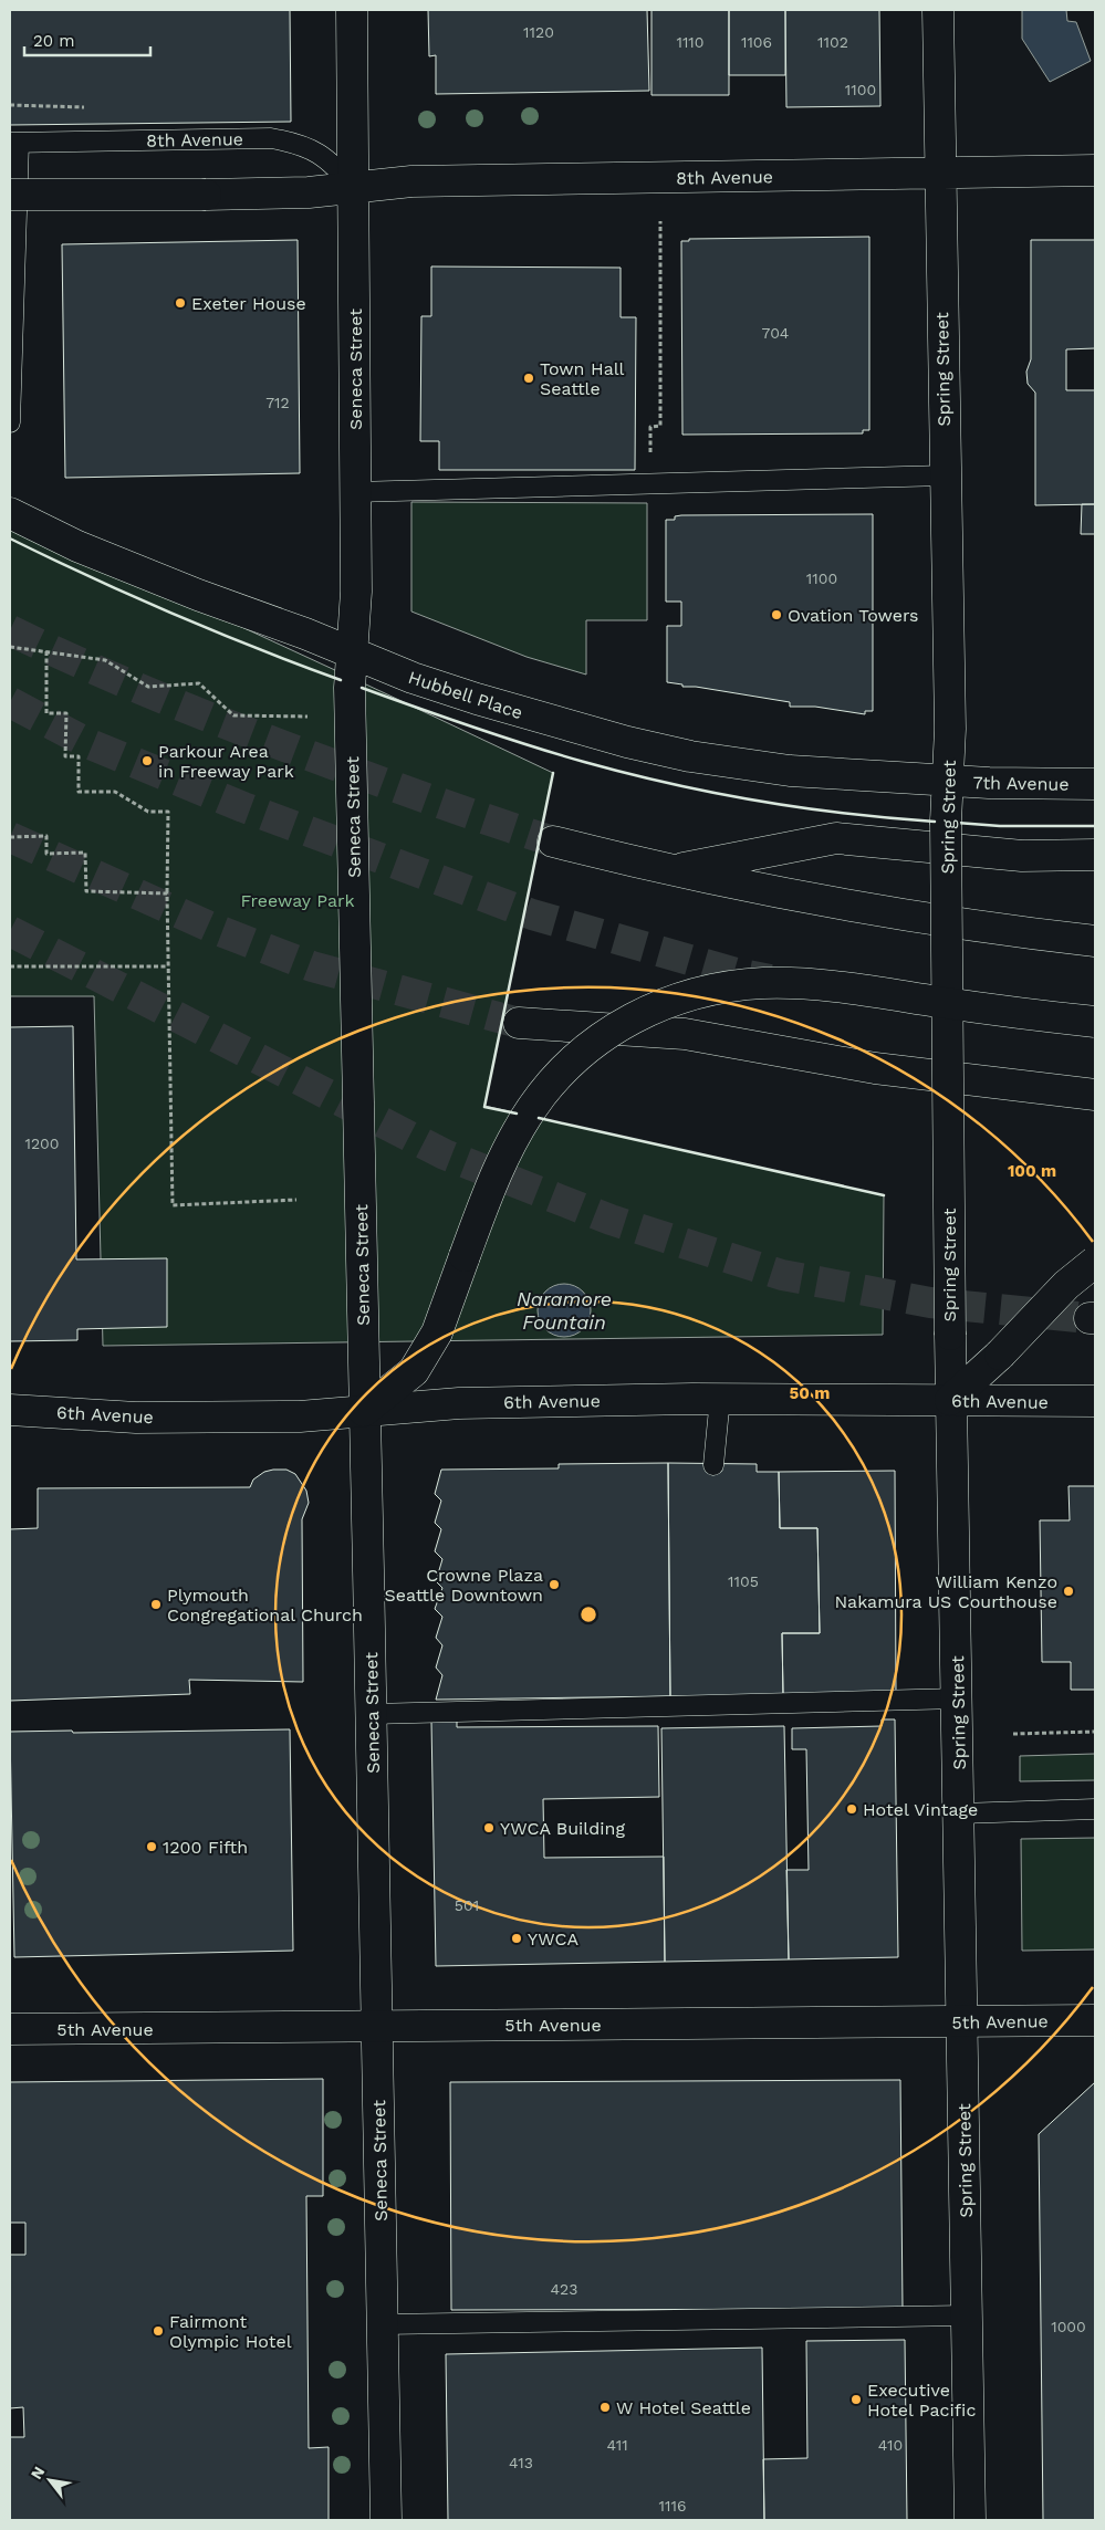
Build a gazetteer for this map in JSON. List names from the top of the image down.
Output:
{
  "streets": {
    "main road": [
      "8th Avenue",
      "Seneca Street",
      "Spring Street",
      "Hubbell Place",
      "7th Avenue",
      "6th Avenue",
      "5th Avenue"
    ]
  },
  "crossings": [
    ["8th Avenue", "Seneca Street"],
    ["8th Avenue", "Spring Street"],
    ["Seneca Street", "Hubbell Place"],
    ["Seneca Street", "6th Avenue"],
    ["Seneca Street", "5th Avenue"],
    ["Spring Street", "Hubbell Place"],
    ["Spring Street", "7th Avenue"],
    ["Spring Street", "6th Avenue"],
    ["Spring Street", "5th Avenue"],
    ["Hubbell Place", "7th Avenue"]
  ],
  "water": ["Naramore Fountain"],
  "parks": ["Freeway Park"],
  "places": [
    "Exeter House",
    "Town Hall Seattle",
    "Ovation Towers",
    "Parkour Area in Freeway Park",
    "Crowne Plaza Seattle Downtown",
    "William Kenzo Nakamura US Courthouse",
    "Plymouth Congregational Church",
    "Hotel Vintage",
    "YWCA Building",
    "1200 Fifth",
    "YWCA",
    "Fairmont Olympic Hotel",
    "Executive Hotel Pacific",
    "W Hotel Seattle"
  ],
  "house_numbers": [
    "1120",
    "1110",
    "1106",
    "1102",
    "1100",
    "704",
    "712",
    "1100",
    "1200",
    "1105",
    "501",
    "423",
    "1000",
    "411",
    "410",
    "413",
    "1116"
  ],
  "scale_bar": "20 m",
  "north": "top left",
  "rings": ["100 m", "50 m"]
}
